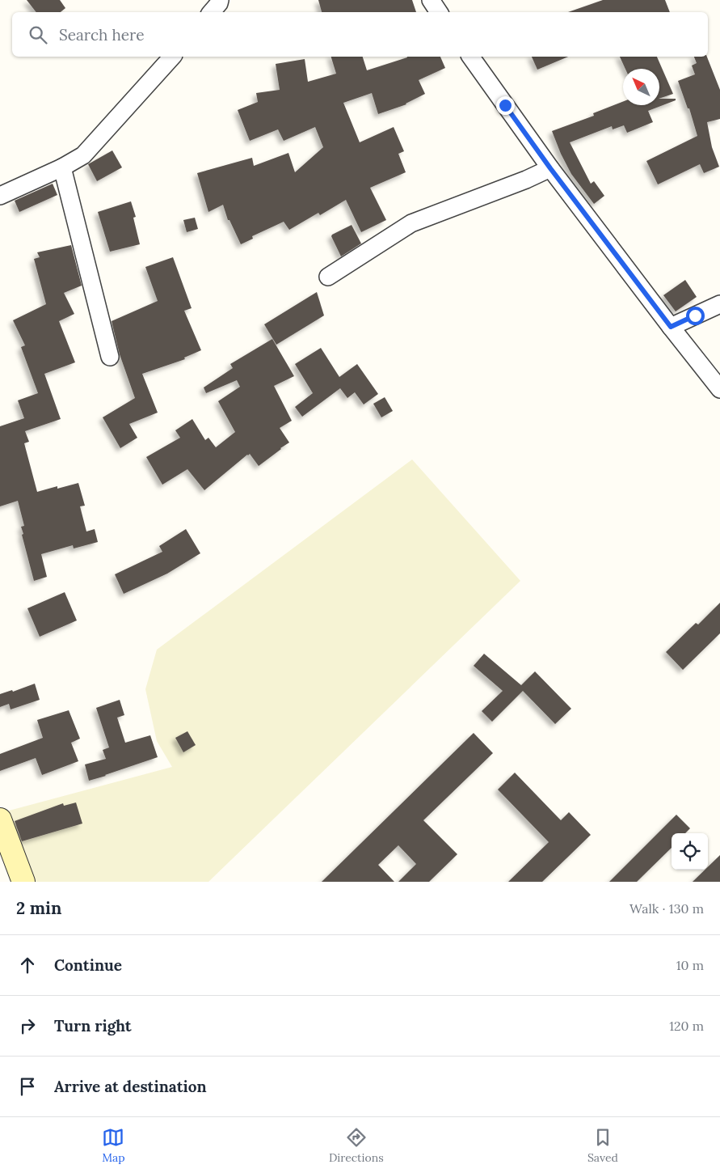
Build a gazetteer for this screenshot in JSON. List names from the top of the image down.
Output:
{
  "north": "top left",
  "page": {
    "search": "Search here",
    "heading": ["2 min", "Walk · 130 m"],
    "list": [
      ["Continue", "10 m"],
      ["Turn right", "120 m"],
      "Arrive at destination"
    ],
    "nav": ["Map", "Directions", "Saved"]
  }
}
